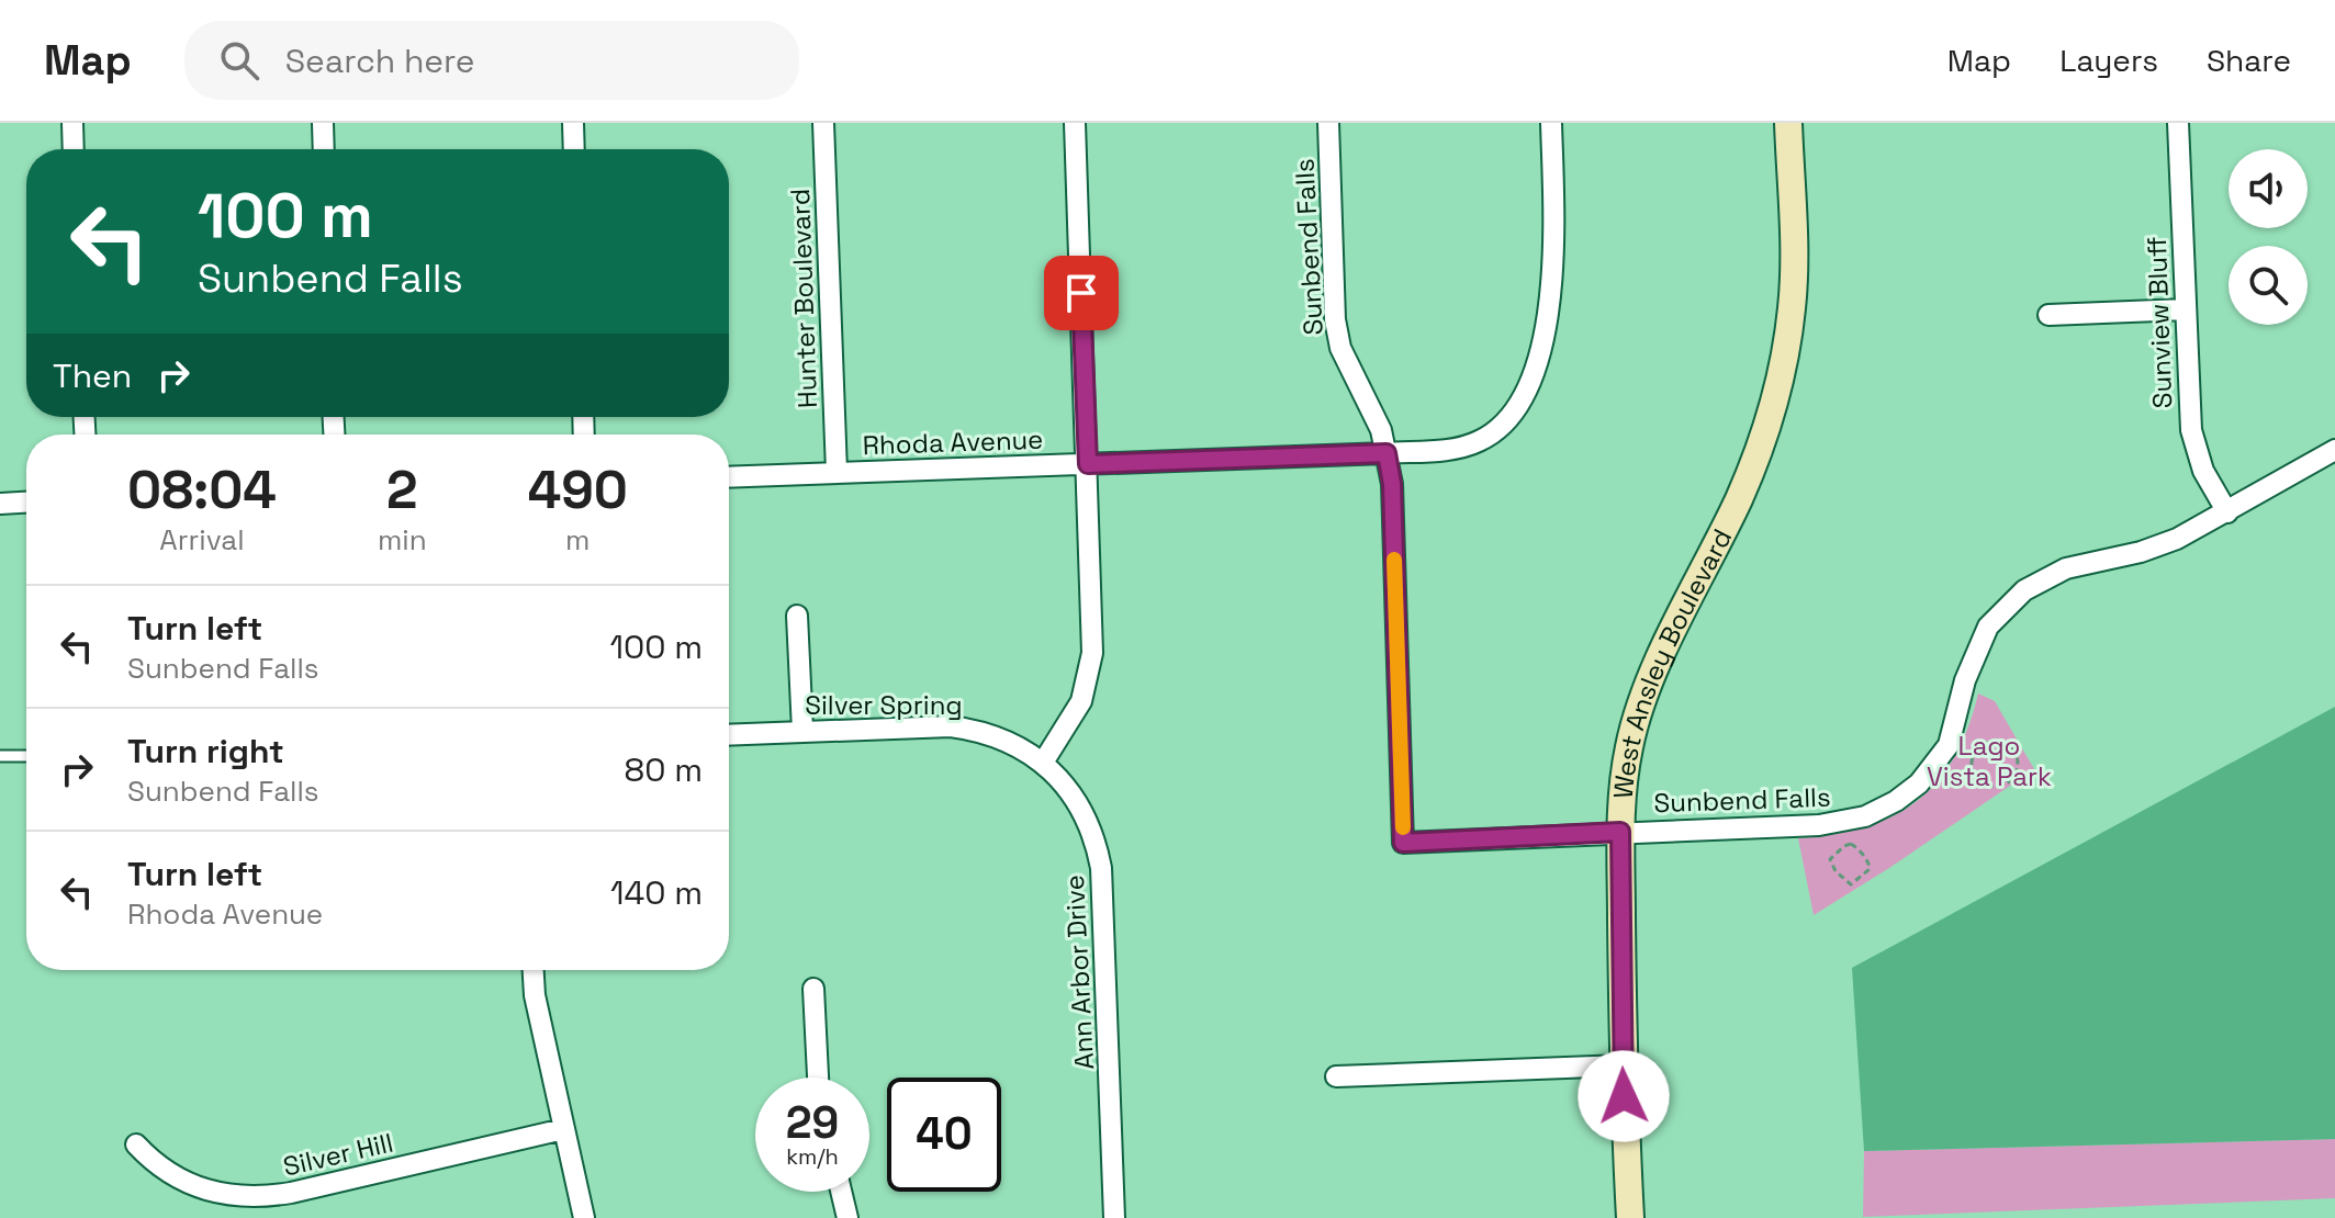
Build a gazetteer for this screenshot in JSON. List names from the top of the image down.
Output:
{
  "streets": {
    "street": [
      "Sunbend Falls",
      "Hunter Boulevard",
      "Sunview Bluff",
      "Rhoda Avenue",
      "West Ansley Boulevard",
      "Silver Spring",
      "Ann Arbor Drive",
      "Silver Hill"
    ]
  },
  "crossings": [
    ["Sunbend Falls", "Sunview Bluff"],
    ["Sunbend Falls", "Rhoda Avenue"],
    ["Sunbend Falls", "West Ansley Boulevard"],
    ["Hunter Boulevard", "Rhoda Avenue"],
    ["Silver Spring", "Ann Arbor Drive"]
  ],
  "parks": ["Lago Vista Park"],
  "page": {
    "header": "Map",
    "search": "Search here",
    "nav": ["Map", "Layers", "Share"],
    "turn": ["100 m", "Sunbend Falls"],
    "then": "Then",
    "eta": [
      "08:04",
      "Arrival",
      "2",
      "min",
      "490",
      "m"
    ],
    "list": [
      {
        "name": "Turn left",
        "note": "Sunbend Falls",
        "value": "100 m"
      },
      {
        "name": "Turn right",
        "note": "Sunbend Falls",
        "value": "80 m"
      },
      {
        "name": "Turn left",
        "note": "Rhoda Avenue",
        "value": "140 m"
      }
    ],
    "speed": "29 km/h",
    "limit": "40"
  }
}
